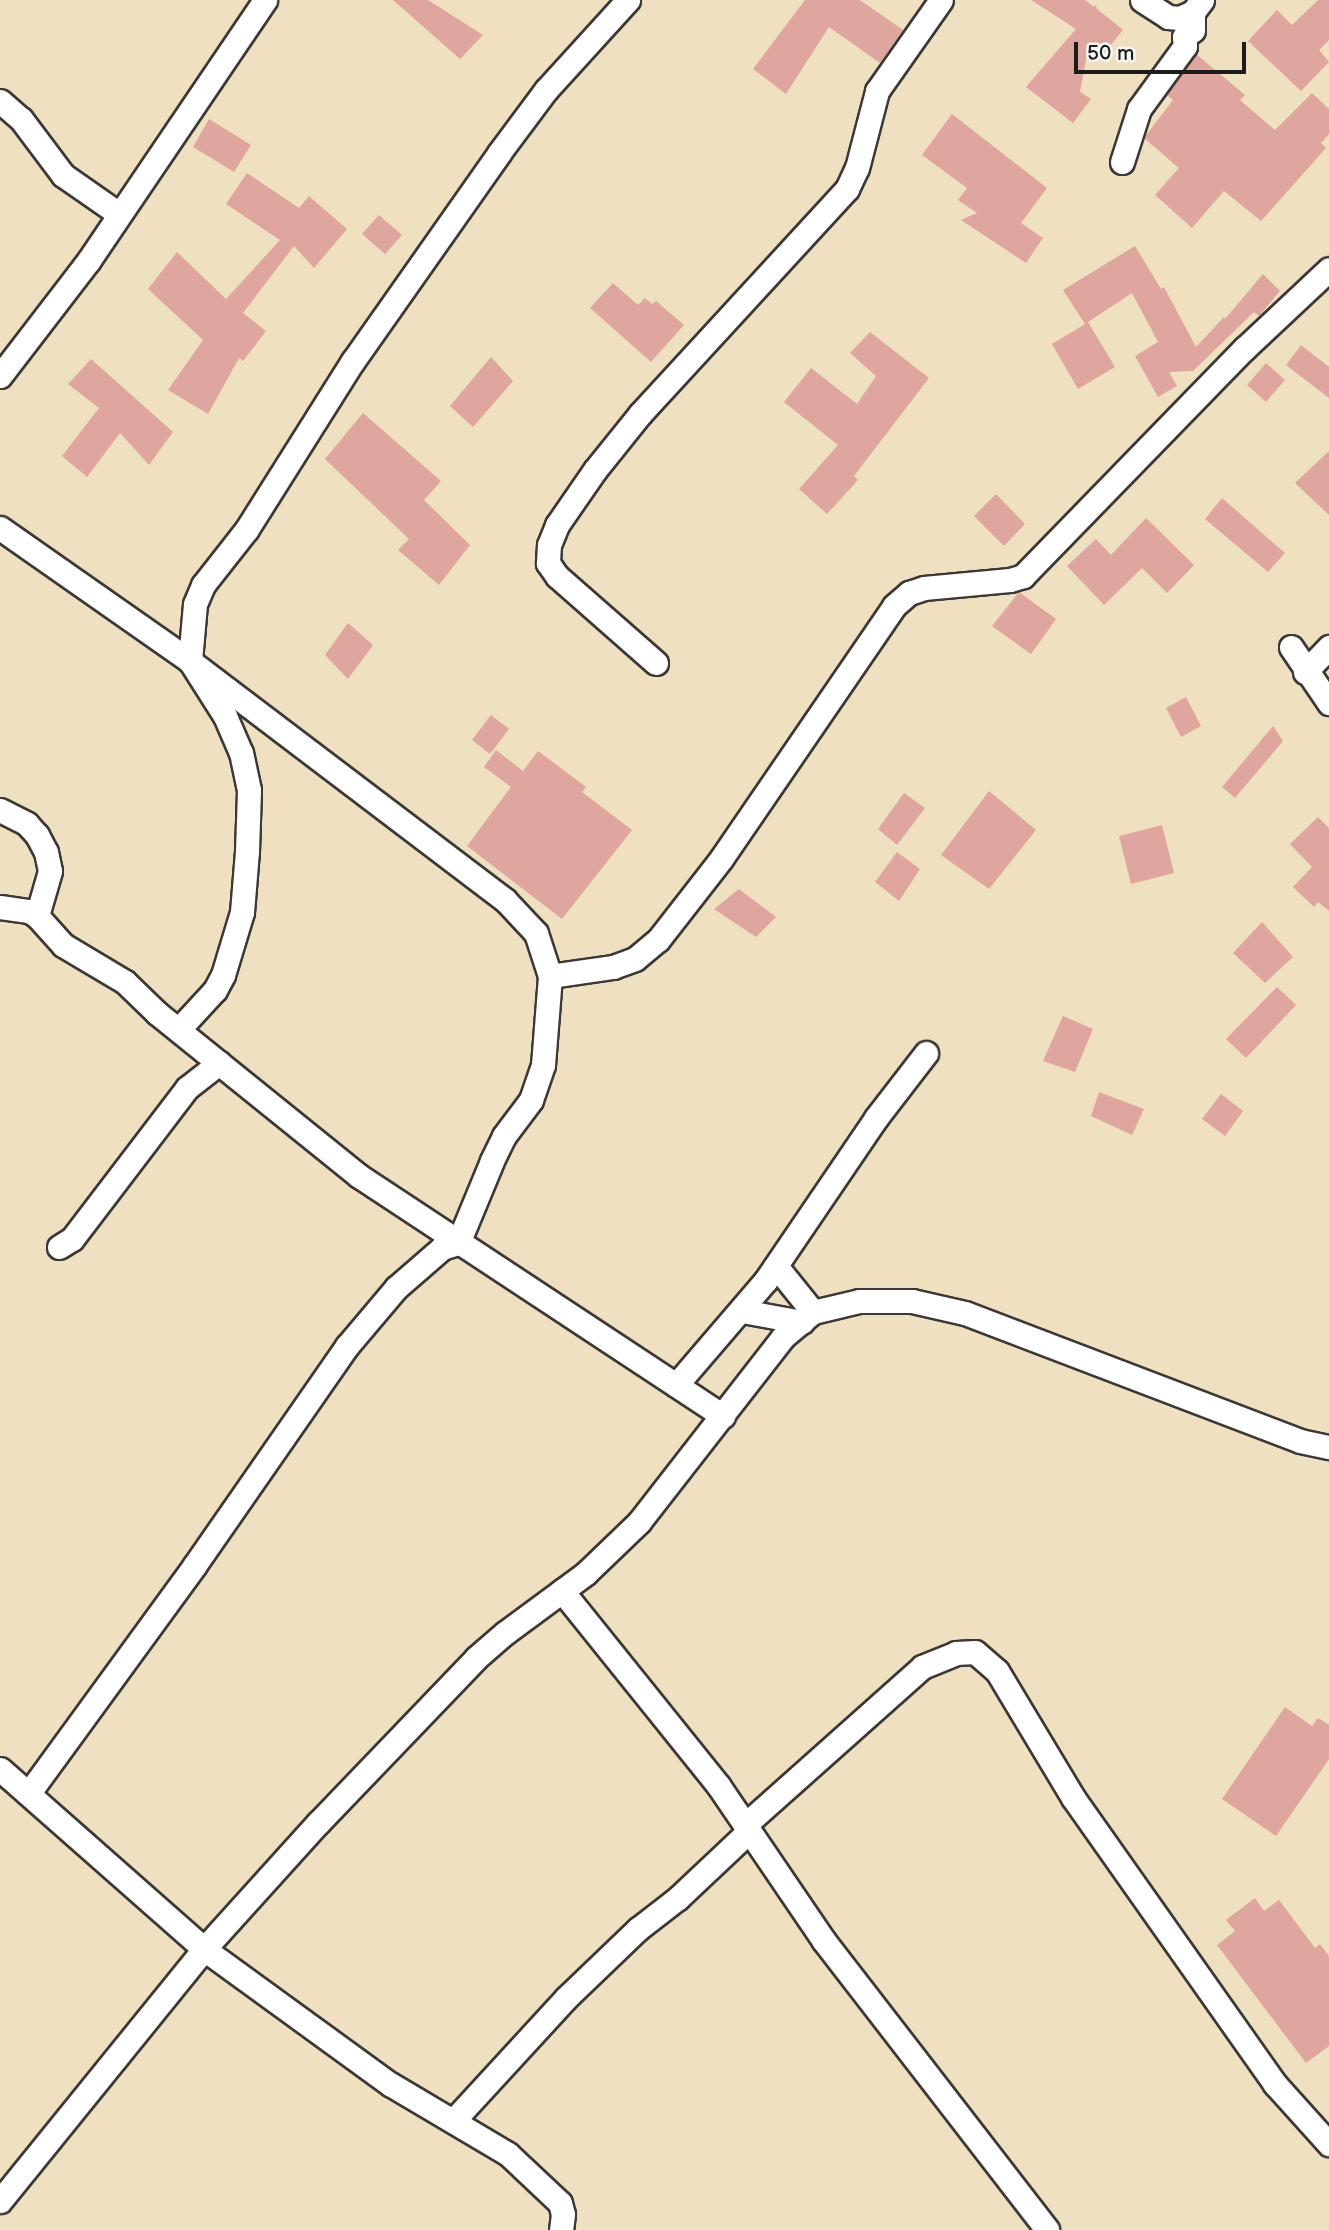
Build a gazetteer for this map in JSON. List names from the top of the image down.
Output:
{
  "scale_bar": "50 m"
}
